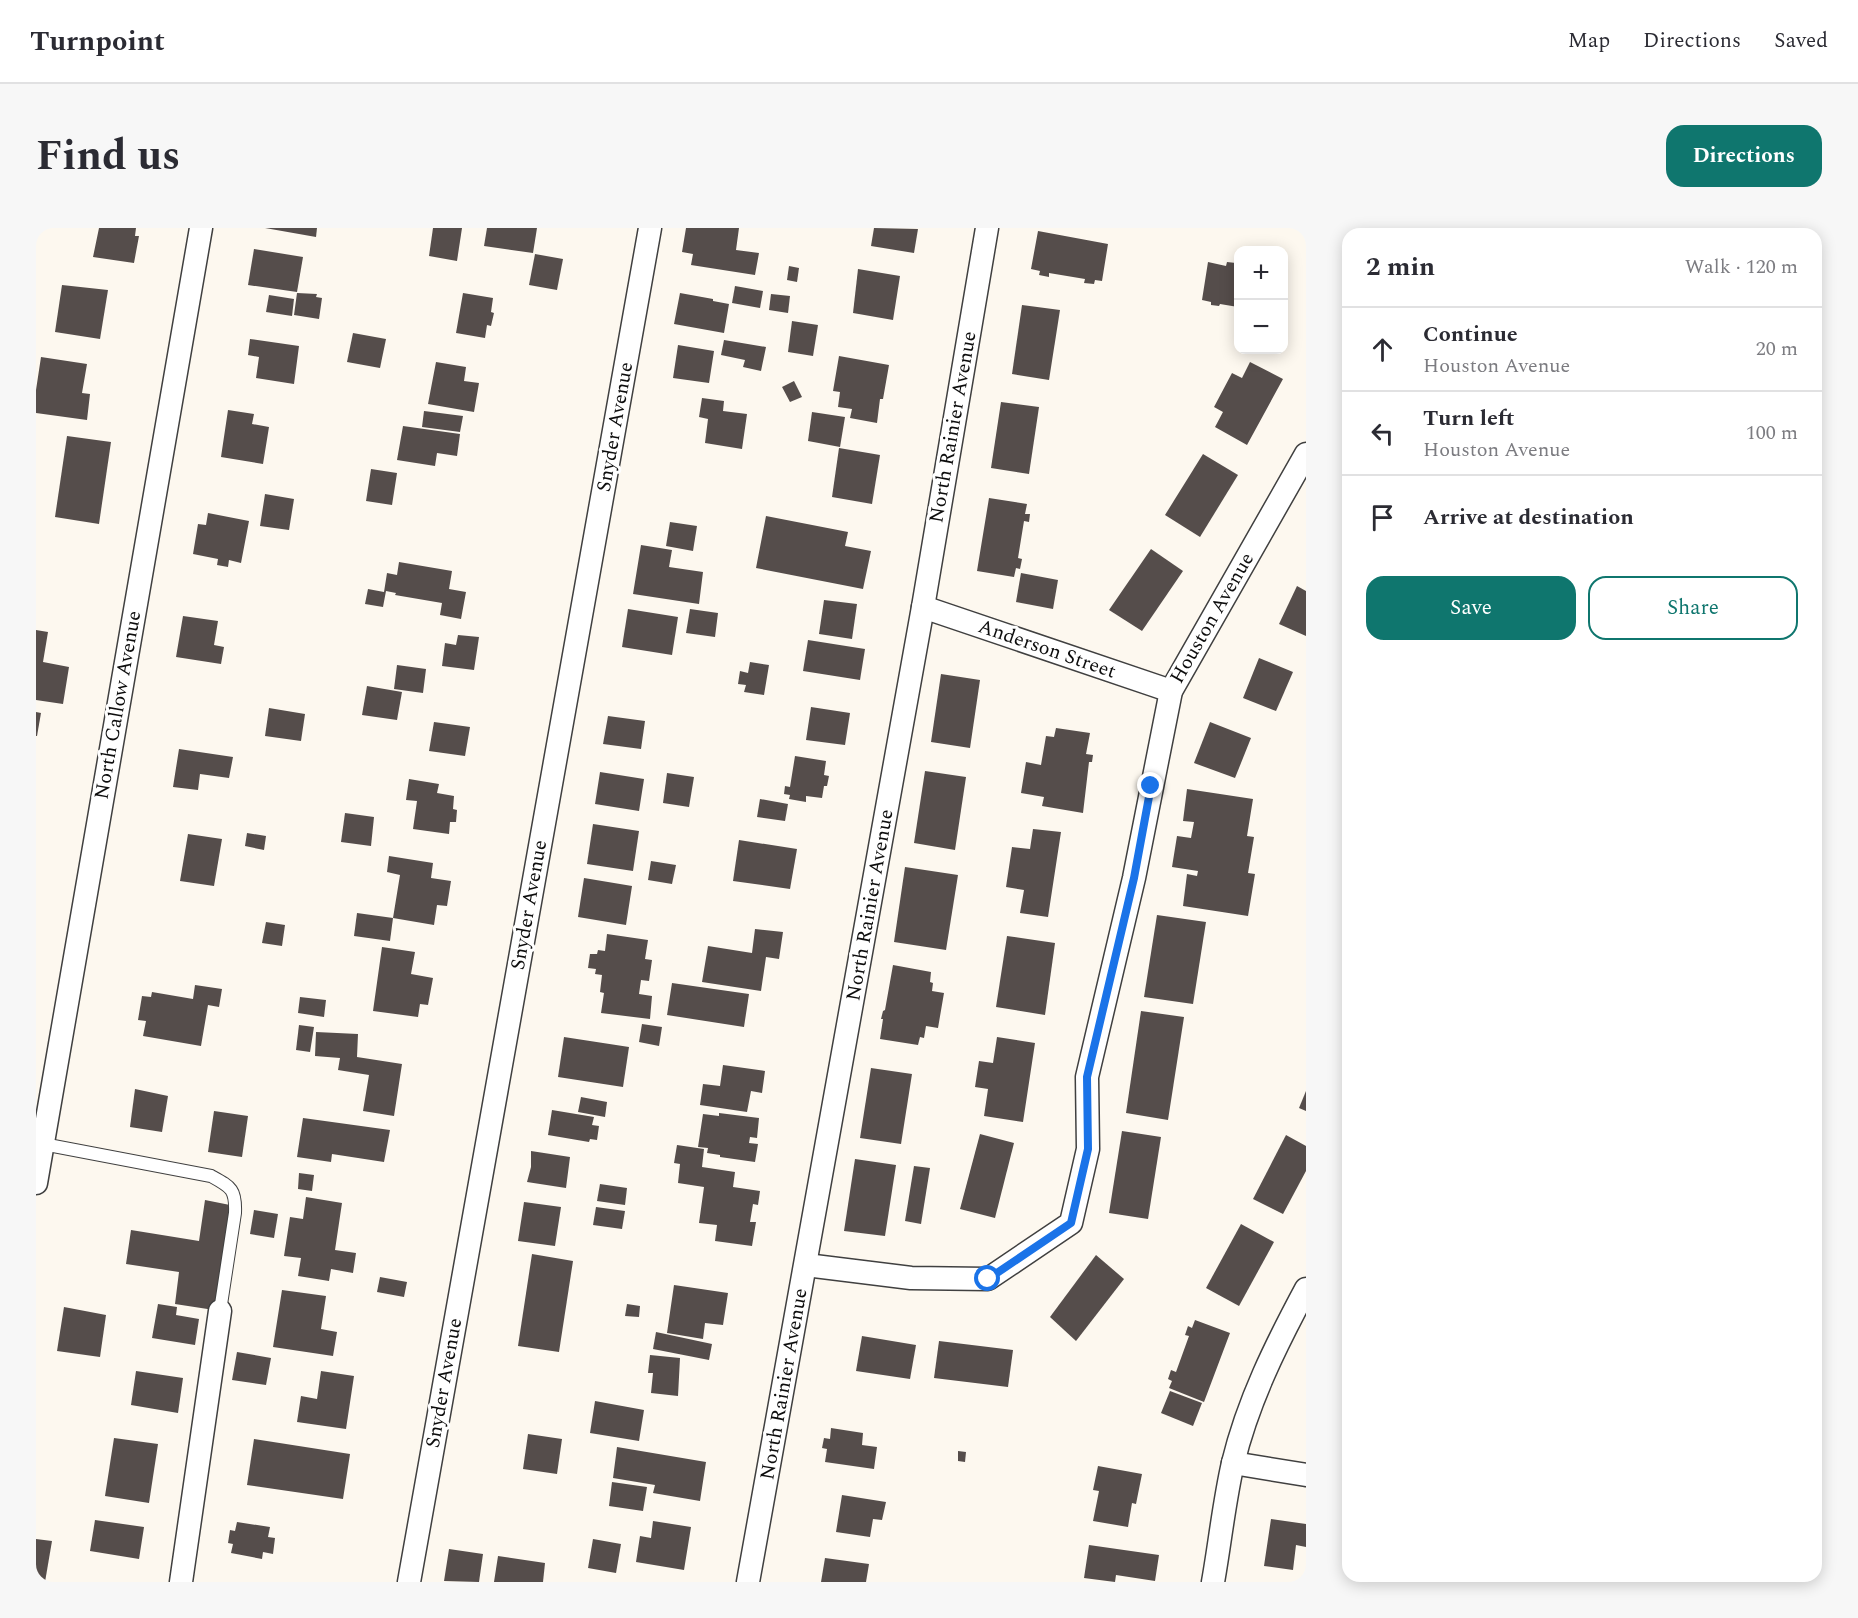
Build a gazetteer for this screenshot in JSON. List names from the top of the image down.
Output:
{
  "streets": {
    "street": [
      "Snyder Avenue",
      "North Rainier Avenue",
      "Houston Avenue",
      "Anderson Street",
      "North Callow Avenue"
    ]
  },
  "crossings": [
    ["North Rainier Avenue", "Houston Avenue"],
    ["North Rainier Avenue", "Anderson Street"],
    ["Houston Avenue", "Anderson Street"]
  ],
  "page": {
    "header": "Turnpoint",
    "nav": ["Map", "Directions", "Saved"],
    "title": "Find us",
    "buttons": [
      "Directions",
      ["Save", "Share"]
    ],
    "heading": ["2 min", "Walk · 120 m"],
    "map_buttons": ["+", "−"],
    "list": [
      ["Continue", "Houston Avenue", "20 m"],
      ["Turn left", "Houston Avenue", "100 m"],
      "Arrive at destination"
    ]
  }
}
